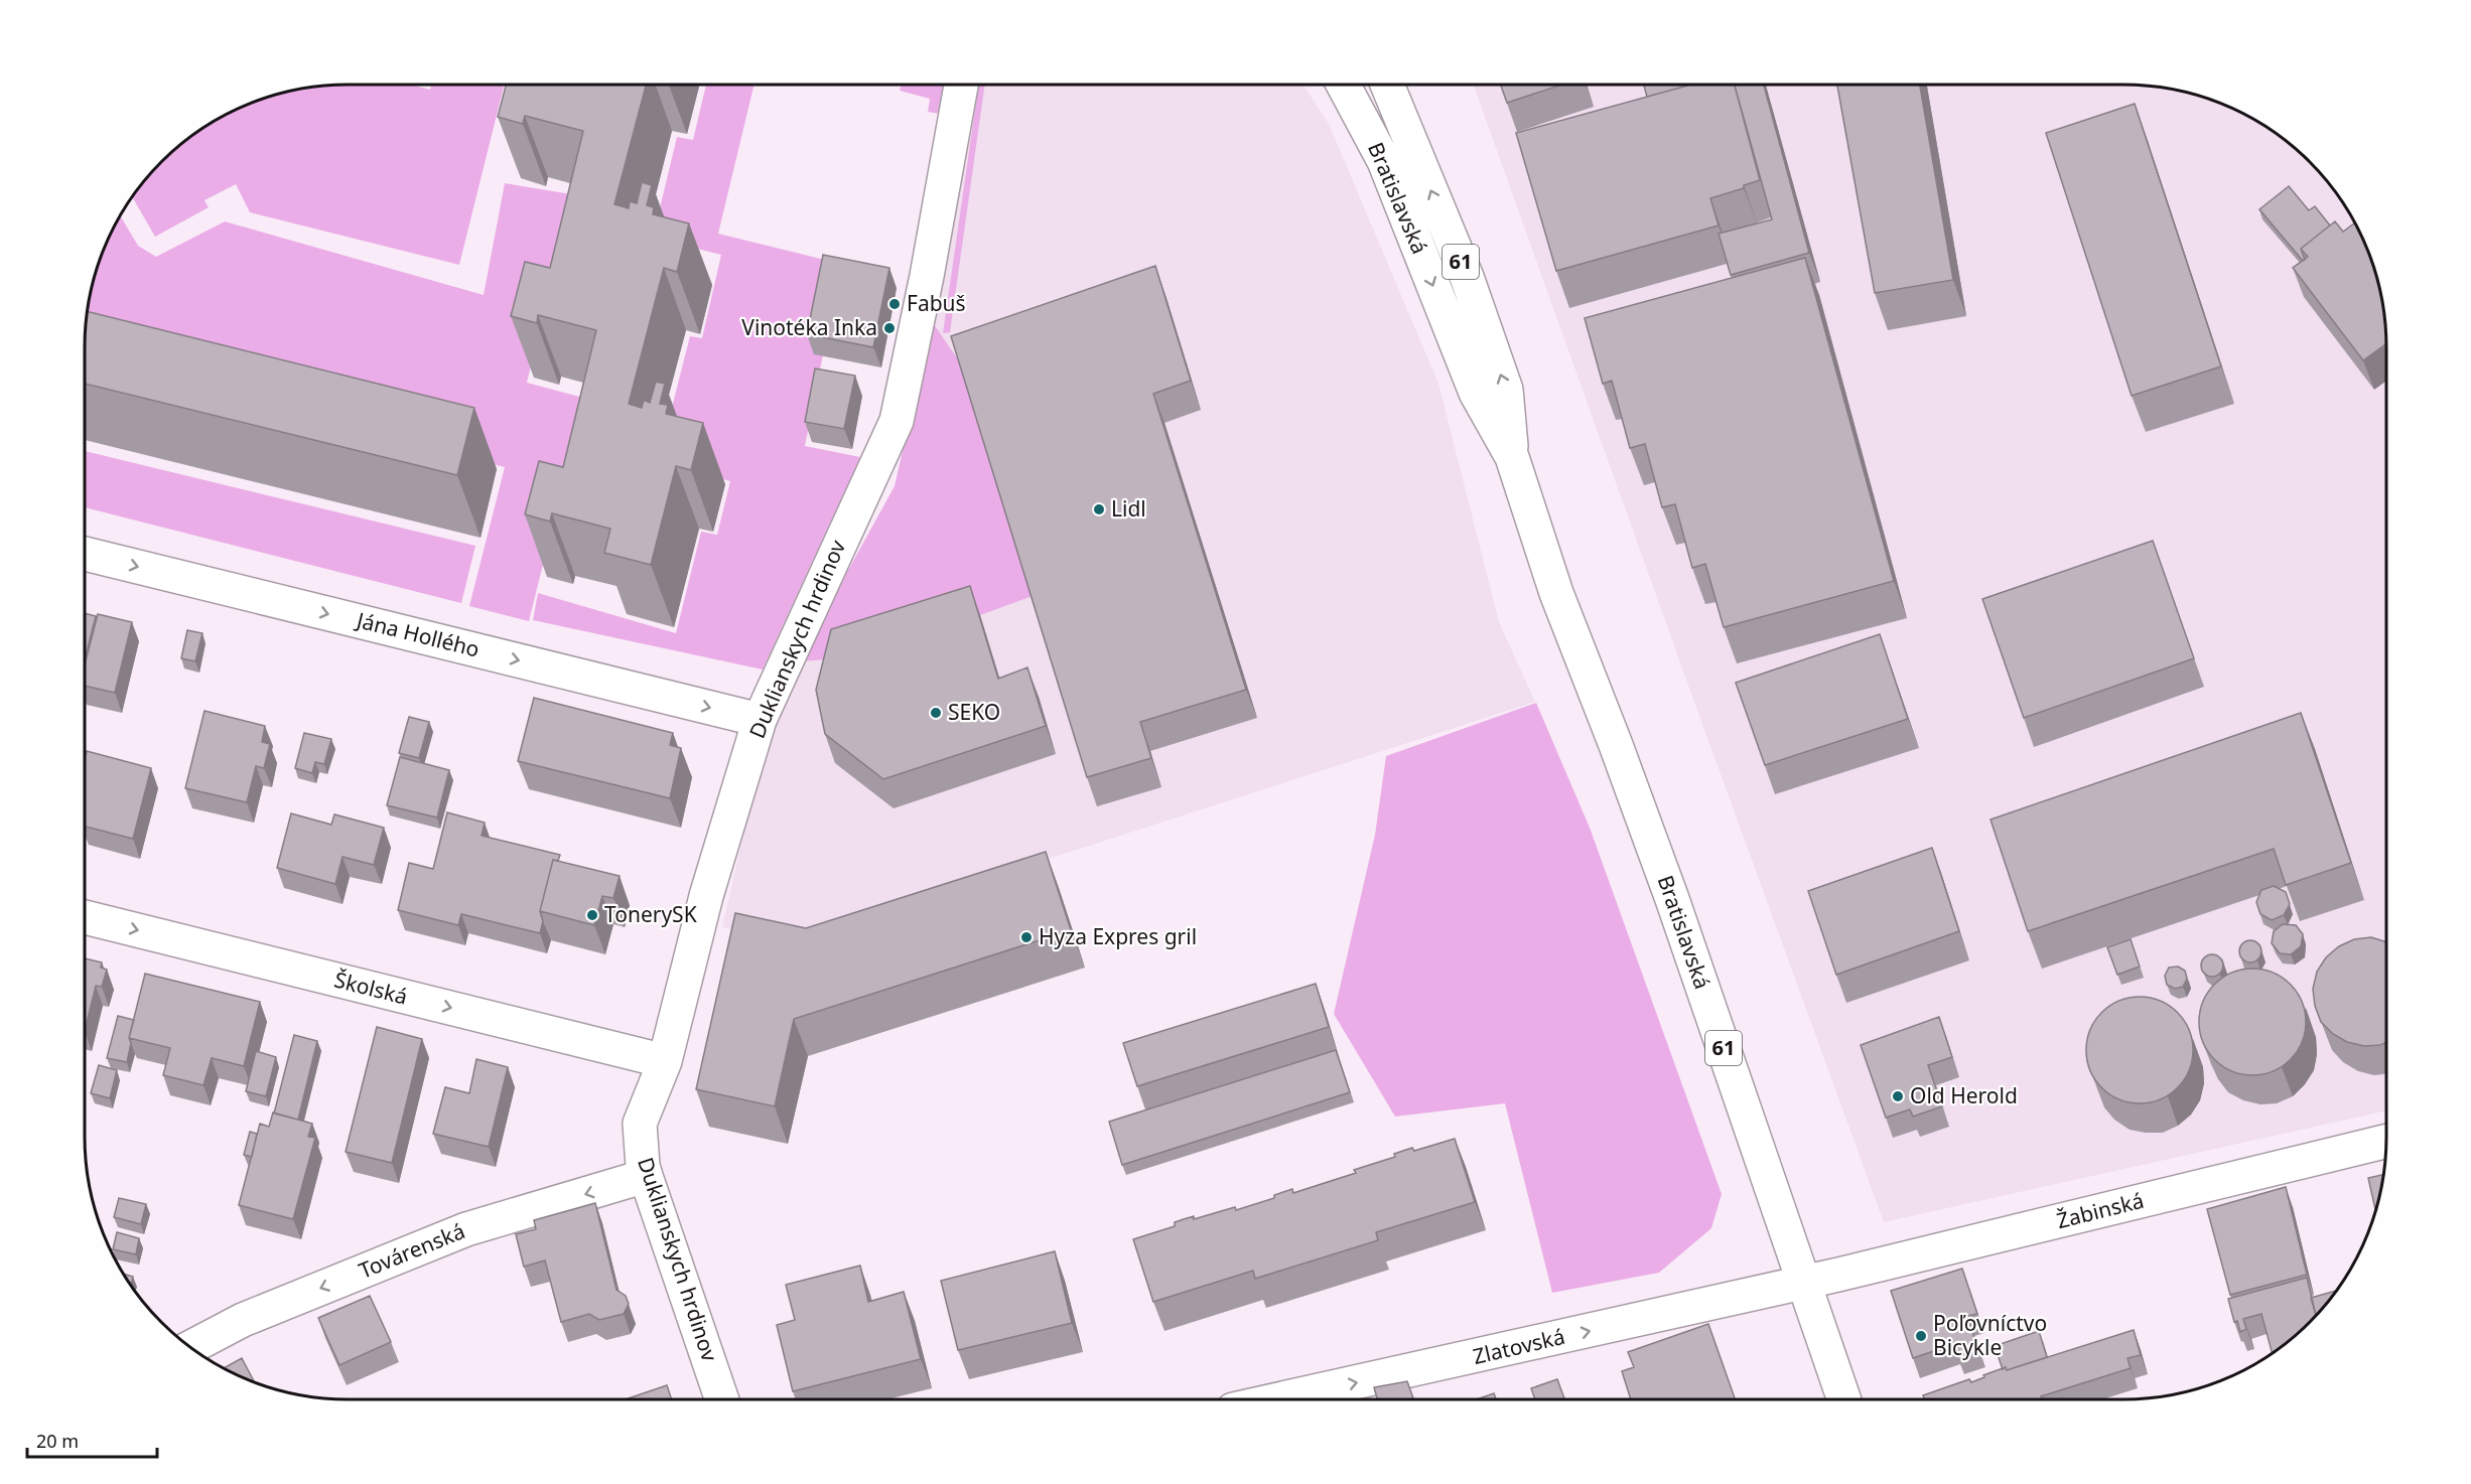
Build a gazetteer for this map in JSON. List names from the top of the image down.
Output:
{
  "streets": {
    "street": [
      "Bratislavská",
      "61",
      "Jána Hollého",
      "Duklianskych hrdinov",
      "Školská",
      "Žabinská",
      "Továrenská",
      "Zlatovská"
    ]
  },
  "crossings": [
    ["Bratislavská", "Žabinská"],
    ["Bratislavská", "Zlatovská"],
    ["Jána Hollého", "Duklianskych hrdinov"],
    ["Duklianskych hrdinov", "Školská"],
    ["Duklianskych hrdinov", "Továrenská"],
    ["Žabinská", "Zlatovská"]
  ],
  "one_way": [
    "Jána Hollého",
    "Školská",
    "Továrenská",
    "Zlatovská"
  ],
  "places": [
    "Fabuš",
    "Vinotéka Inka",
    "Lidl",
    "SEKO",
    "TonerySK",
    "Hyza Expres gril",
    "Old Herold",
    "Poľovníctvo Bicykle"
  ],
  "scale_bar": "20 m"
}
